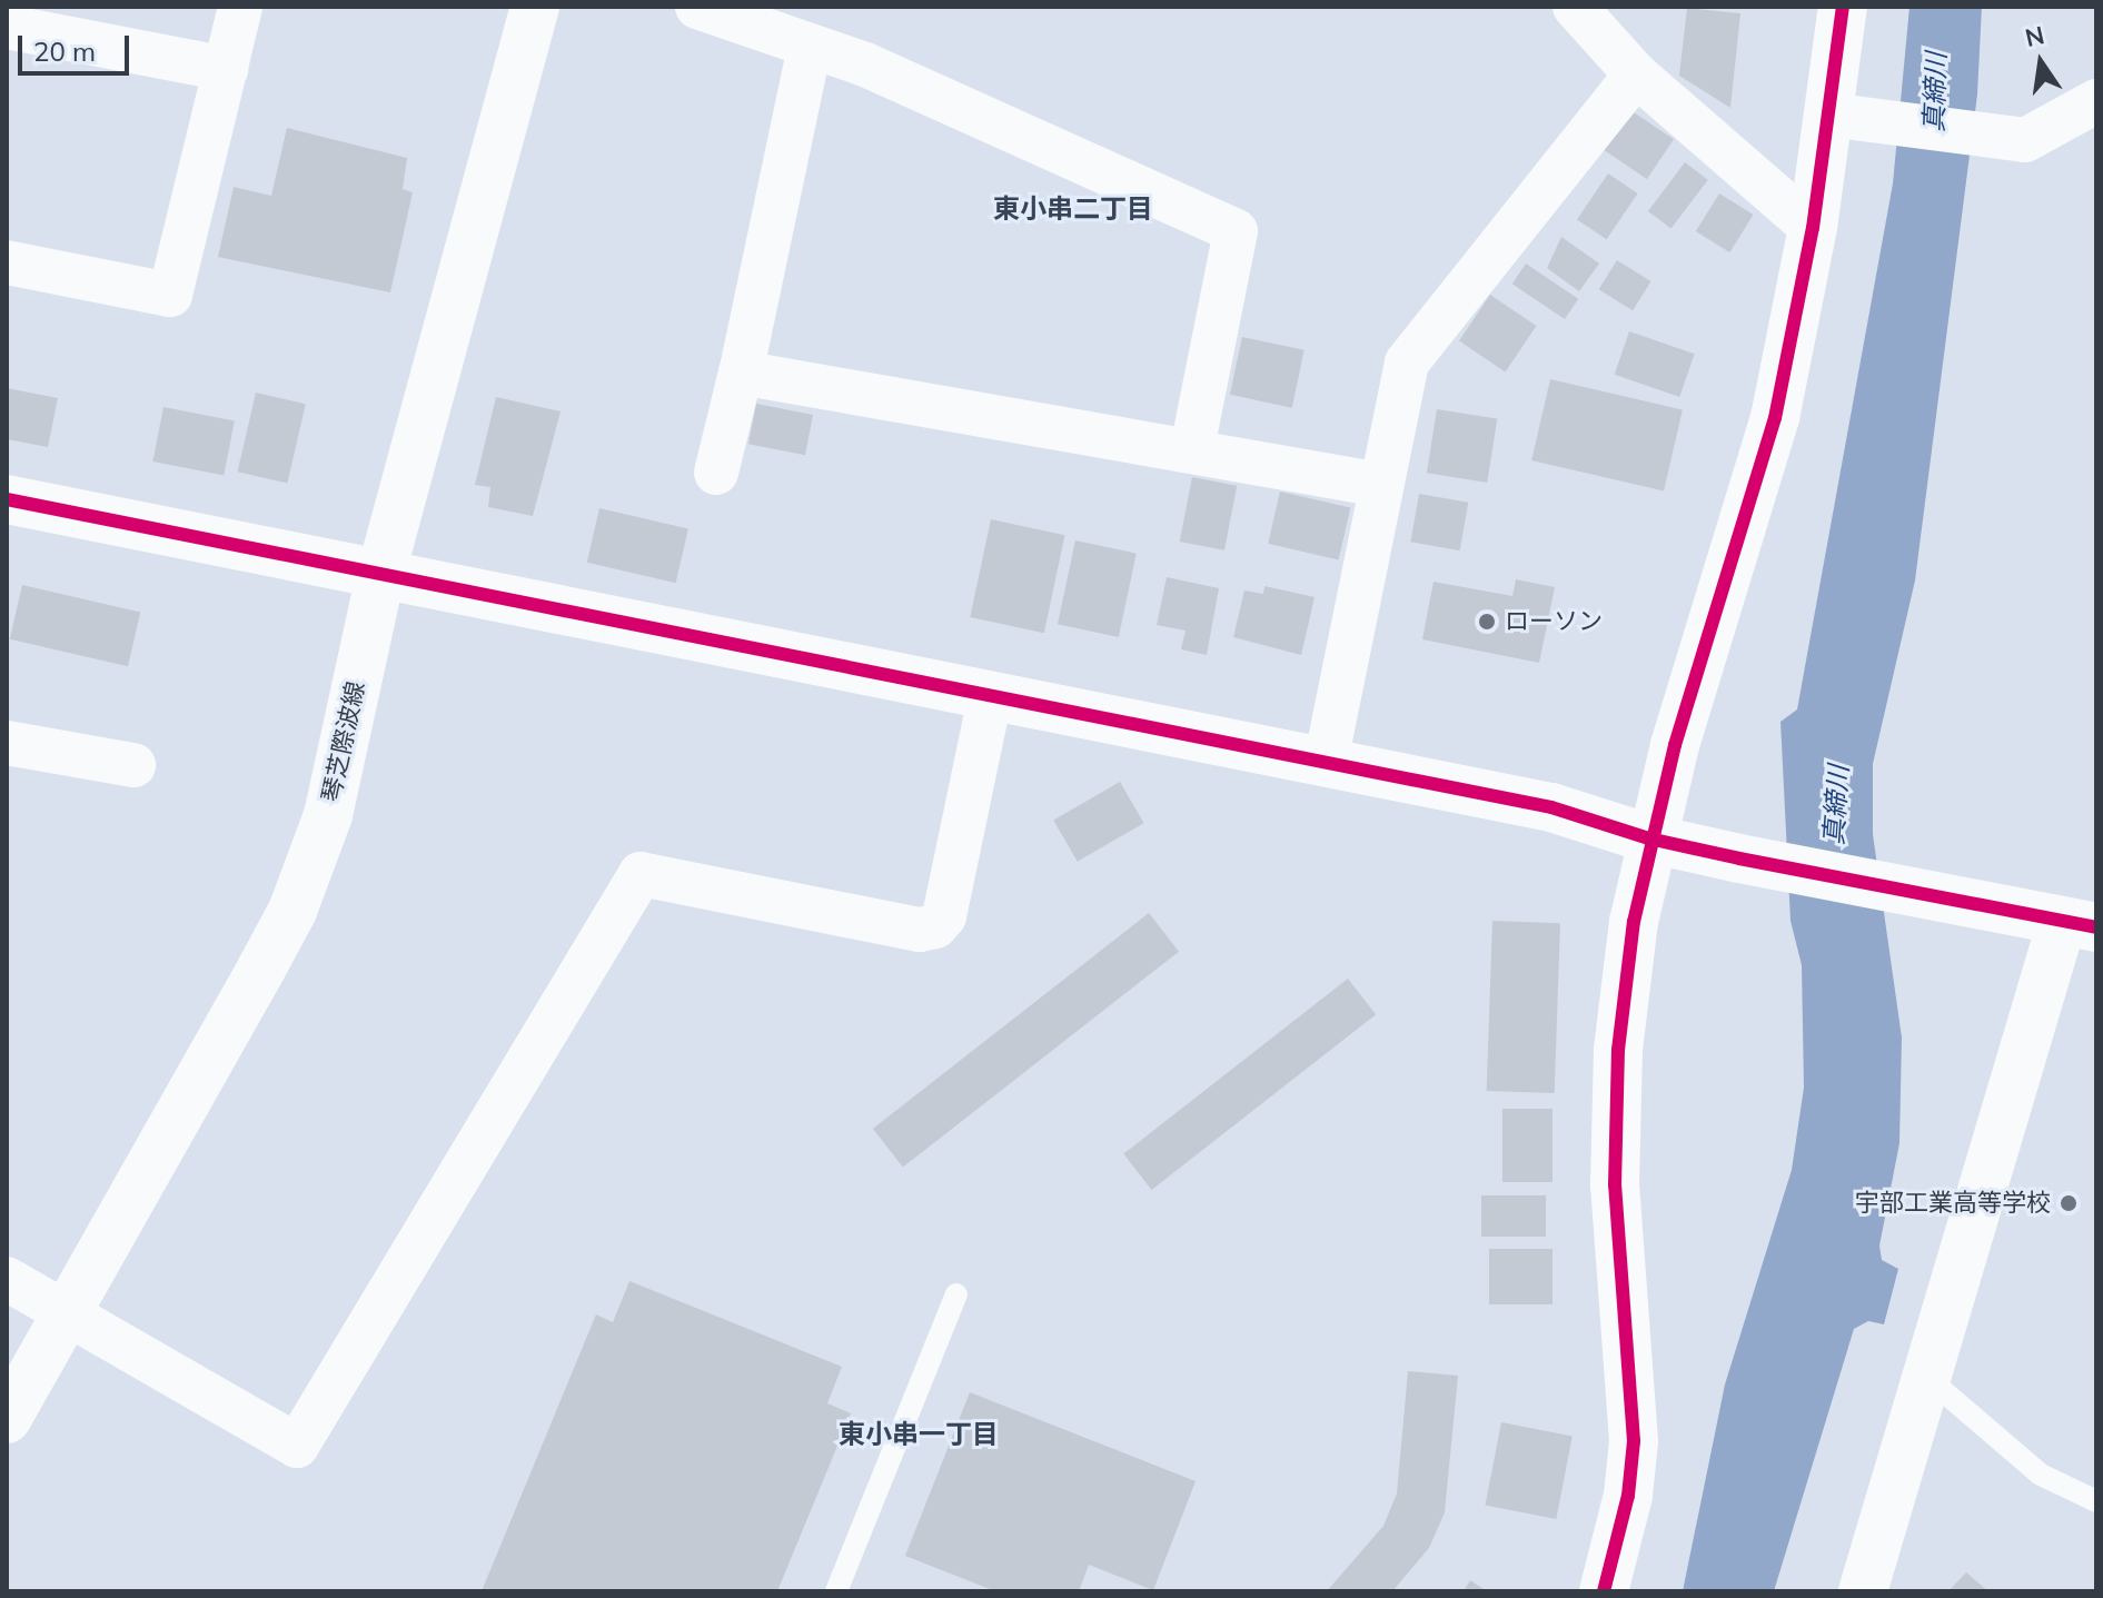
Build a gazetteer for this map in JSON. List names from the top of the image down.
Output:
{
  "streets": {
    "street": ["琴芝際波線"]
  },
  "districts": ["東小串二丁目", "東小串一丁目"],
  "water": ["真締川"],
  "places": ["ローソン", "宇部工業高等学校"],
  "scale_bar": "20 m",
  "north": "top"
}
